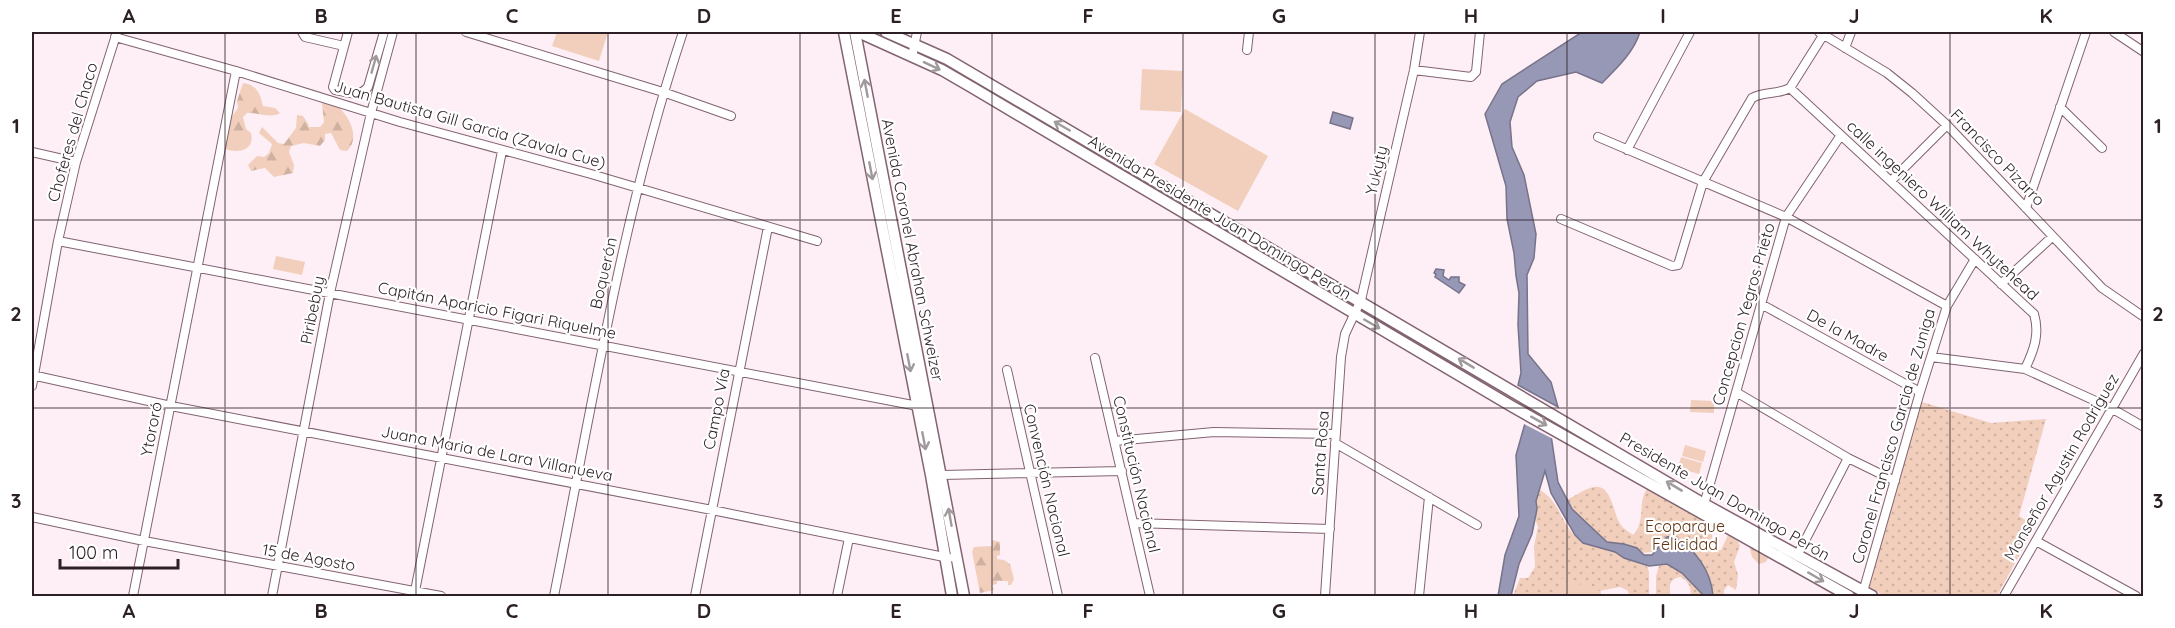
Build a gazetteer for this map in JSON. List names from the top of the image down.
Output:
{
  "streets": {
    "main road": ["Avenida Presidente Juan Domingo Perón", "Avenida Coronel Abrahan Schweizer", "Presidente Juan Domingo Perón"],
    "street": [
      "Juan Bautista Gill Garcia (Zavala Cue)",
      "Choferes del Chaco",
      "Francisco Pizarro",
      "Yukyty",
      "calle ingeniero William Whytehead",
      "Boquerón",
      "Piribebuy",
      "Capitán Aparicio Figari Riquelme",
      "Concepcion Yegros Prieto",
      "De la Madre",
      "Campo Vía",
      "Ytororó",
      "Coronel Francisco Garcia de Zuniga",
      "Juana Maria de Lara Villanueva",
      "Santa Rosa",
      "Monseñor Agustin Rodriguez",
      "Constitución Nacional",
      "Convención Nacional",
      "15 de Agosto"
    ]
  },
  "crossings": [
    ["Juan Bautista Gill Garcia (Zavala Cue)", "Choferes del Chaco"],
    ["Juan Bautista Gill Garcia (Zavala Cue)", "Boquerón"],
    ["Juan Bautista Gill Garcia (Zavala Cue)", "Piribebuy"],
    ["Juan Bautista Gill Garcia (Zavala Cue)", "Campo Vía"],
    ["Juan Bautista Gill Garcia (Zavala Cue)", "Ytororó"],
    ["Choferes del Chaco", "Capitán Aparicio Figari Riquelme"],
    ["Choferes del Chaco", "Juana Maria de Lara Villanueva"],
    ["Yukyty", "Avenida Presidente Juan Domingo Perón"],
    ["Yukyty", "Santa Rosa"],
    ["calle ingeniero William Whytehead", "Concepcion Yegros Prieto"],
    ["calle ingeniero William Whytehead", "Coronel Francisco Garcia de Zuniga"],
    ["Avenida Presidente Juan Domingo Perón", "Avenida Coronel Abrahan Schweizer"],
    ["Avenida Presidente Juan Domingo Perón", "Santa Rosa"],
    ["Avenida Presidente Juan Domingo Perón", "Presidente Juan Domingo Perón"],
    ["Avenida Coronel Abrahan Schweizer", "Capitán Aparicio Figari Riquelme"],
    ["Avenida Coronel Abrahan Schweizer", "Juana Maria de Lara Villanueva"],
    ["Boquerón", "Capitán Aparicio Figari Riquelme"],
    ["Boquerón", "Juana Maria de Lara Villanueva"],
    ["Piribebuy", "Capitán Aparicio Figari Riquelme"],
    ["Piribebuy", "Juana Maria de Lara Villanueva"],
    ["Piribebuy", "15 de Agosto"],
    ["Capitán Aparicio Figari Riquelme", "Campo Vía"],
    ["Capitán Aparicio Figari Riquelme", "Ytororó"],
    ["Concepcion Yegros Prieto", "De la Madre"],
    ["Concepcion Yegros Prieto", "Presidente Juan Domingo Perón"],
    ["De la Madre", "Coronel Francisco Garcia de Zuniga"],
    ["Campo Vía", "Juana Maria de Lara Villanueva"],
    ["Ytororó", "Juana Maria de Lara Villanueva"],
    ["Ytororó", "15 de Agosto"],
    ["Coronel Francisco Garcia de Zuniga", "Presidente Juan Domingo Perón"]
  ],
  "parks": ["Ecoparque Felicidad"],
  "scale_bar": "100 m",
  "grid": {
    "columns": [
      "A",
      "B",
      "C",
      "D",
      "E",
      "F",
      "G",
      "H",
      "I",
      "J",
      "K"
    ],
    "rows": ["1", "2", "3"]
  }
}
